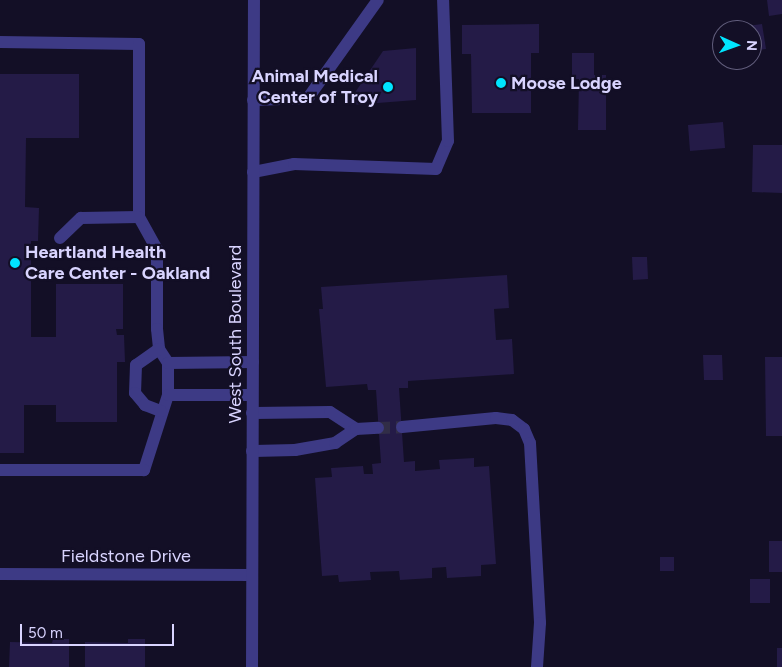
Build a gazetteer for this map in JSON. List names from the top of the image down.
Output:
{
  "streets": {
    "street": ["West South Boulevard", "Fieldstone Drive"]
  },
  "crossings": [
    ["West South Boulevard", "Fieldstone Drive"]
  ],
  "places": ["Moose Lodge", "Animal Medical Center of Troy", "Heartland Health Care Center - Oakland"],
  "scale_bar": "50 m",
  "north": "right"
}
